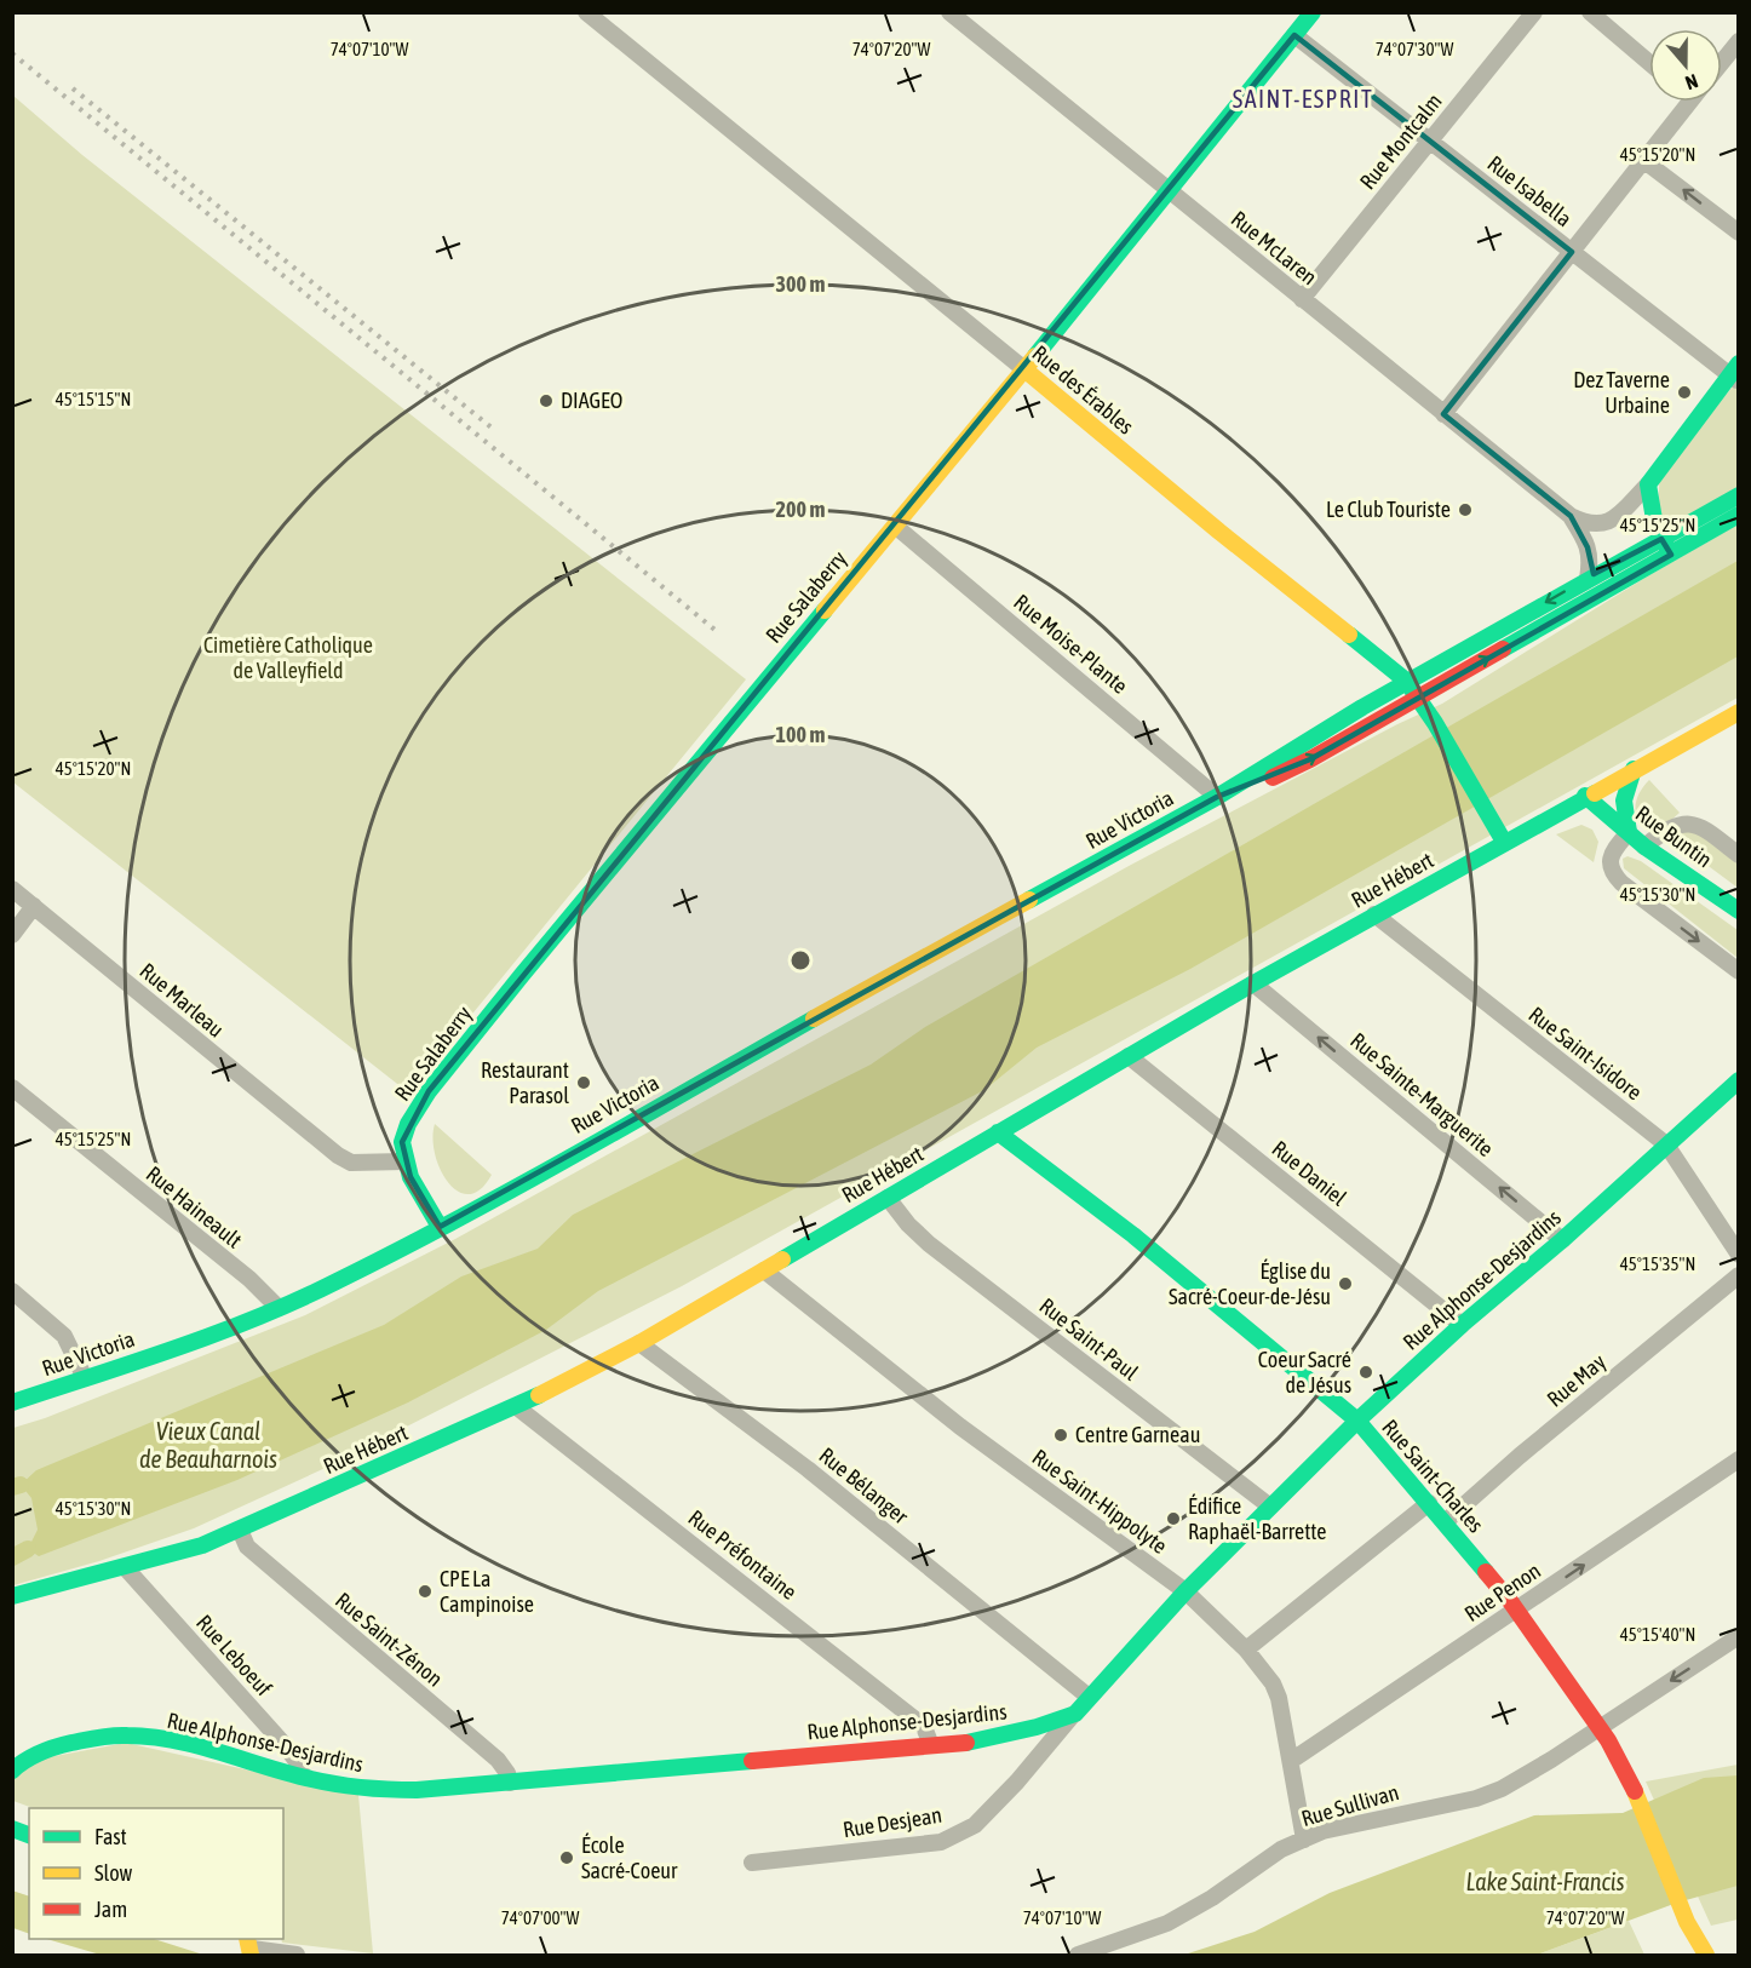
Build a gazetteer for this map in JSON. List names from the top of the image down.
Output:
{
  "streets": {
    "street": [
      "Rue Montcalm",
      "Rue Isabella",
      "Rue McLaren",
      "Rue des Érables",
      "Rue Salaberry",
      "Rue Moise-Plante",
      "Rue Victoria",
      "Rue Buntin",
      "Rue Hébert",
      "Rue Marleau",
      "Rue Saint-Isidore",
      "Rue Sainte-Marguerite",
      "Rue Daniel",
      "Rue Haineault",
      "Rue Alphonse-Desjardins",
      "Rue Saint-Paul",
      "Rue May",
      "Rue Saint-Charles",
      "Rue Bélanger",
      "Rue Saint-Hippolyte",
      "Rue Préfontaine",
      "Rue Penon",
      "Rue Saint-Zénon",
      "Rue Leboeuf",
      "Rue Sullivan",
      "Rue Desjean"
    ]
  },
  "crossings": [
    ["Rue Montcalm", "Rue Isabella"],
    ["Rue Montcalm", "Rue McLaren"],
    ["Rue Isabella", "Rue Salaberry"],
    ["Rue McLaren", "Rue Salaberry"],
    ["Rue McLaren", "Rue Victoria"],
    ["Rue des Érables", "Rue Salaberry"],
    ["Rue des Érables", "Rue Victoria"],
    ["Rue des Érables", "Rue Hébert"],
    ["Rue Salaberry", "Rue Moise-Plante"],
    ["Rue Salaberry", "Rue Marleau"],
    ["Rue Moise-Plante", "Rue Victoria"],
    ["Rue Victoria", "Rue Haineault"],
    ["Rue Buntin", "Rue Hébert"],
    ["Rue Hébert", "Rue Saint-Isidore"],
    ["Rue Hébert", "Rue Sainte-Marguerite"],
    ["Rue Hébert", "Rue Daniel"],
    ["Rue Hébert", "Rue Saint-Paul"],
    ["Rue Hébert", "Rue Saint-Charles"],
    ["Rue Hébert", "Rue Bélanger"],
    ["Rue Hébert", "Rue Saint-Hippolyte"],
    ["Rue Hébert", "Rue Préfontaine"],
    ["Rue Hébert", "Rue Saint-Zénon"],
    ["Rue Hébert", "Rue Leboeuf"],
    ["Rue Saint-Isidore", "Rue Alphonse-Desjardins"],
    ["Rue Sainte-Marguerite", "Rue Alphonse-Desjardins"],
    ["Rue Daniel", "Rue Alphonse-Desjardins"],
    ["Rue Alphonse-Desjardins", "Rue Saint-Paul"],
    ["Rue Alphonse-Desjardins", "Rue Saint-Charles"],
    ["Rue Alphonse-Desjardins", "Rue Bélanger"],
    ["Rue Alphonse-Desjardins", "Rue Saint-Hippolyte"],
    ["Rue Alphonse-Desjardins", "Rue Préfontaine"],
    ["Rue Alphonse-Desjardins", "Rue Saint-Zénon"],
    ["Rue Alphonse-Desjardins", "Rue Leboeuf"],
    ["Rue Alphonse-Desjardins", "Rue Desjean"],
    ["Rue May", "Rue Saint-Charles"],
    ["Rue Saint-Charles", "Rue Penon"],
    ["Rue Saint-Charles", "Rue Sullivan"],
    ["Rue Saint-Hippolyte", "Rue Penon"],
    ["Rue Saint-Hippolyte", "Rue Sullivan"]
  ],
  "one_way": ["Rue Sainte-Marguerite", "Rue Penon"],
  "districts": ["SAINT-ESPRIT"],
  "water": ["Vieux Canal de Beauharnois", "Lake Saint-Francis"],
  "parks": ["Cimetière Catholique de Valleyfield"],
  "places": [
    "Dez Taverne Urbaine",
    "DIAGEO",
    "Le Club Touriste",
    "Restaurant Parasol",
    "Église du Sacré-Coeur-de-Jésu",
    "Coeur Sacré de Jésus",
    "Centre Garneau",
    "Édifice Raphaël-Barrette",
    "CPE La Campinoise",
    "École Sacré-Coeur"
  ],
  "legend": ["Fast", "Slow", "Jam"],
  "north": "bottom",
  "coordinates": [
    "74°07'10\"W",
    "74°07'20\"W",
    "74°07'30\"W",
    "45°15'20\"N",
    "45°15'15\"N",
    "45°15'25\"N",
    "45°15'30\"N",
    "45°15'35\"N",
    "45°15'40\"N",
    "74°07'00\"W"
  ],
  "rings": ["300 m", "200 m", "100 m"]
}
